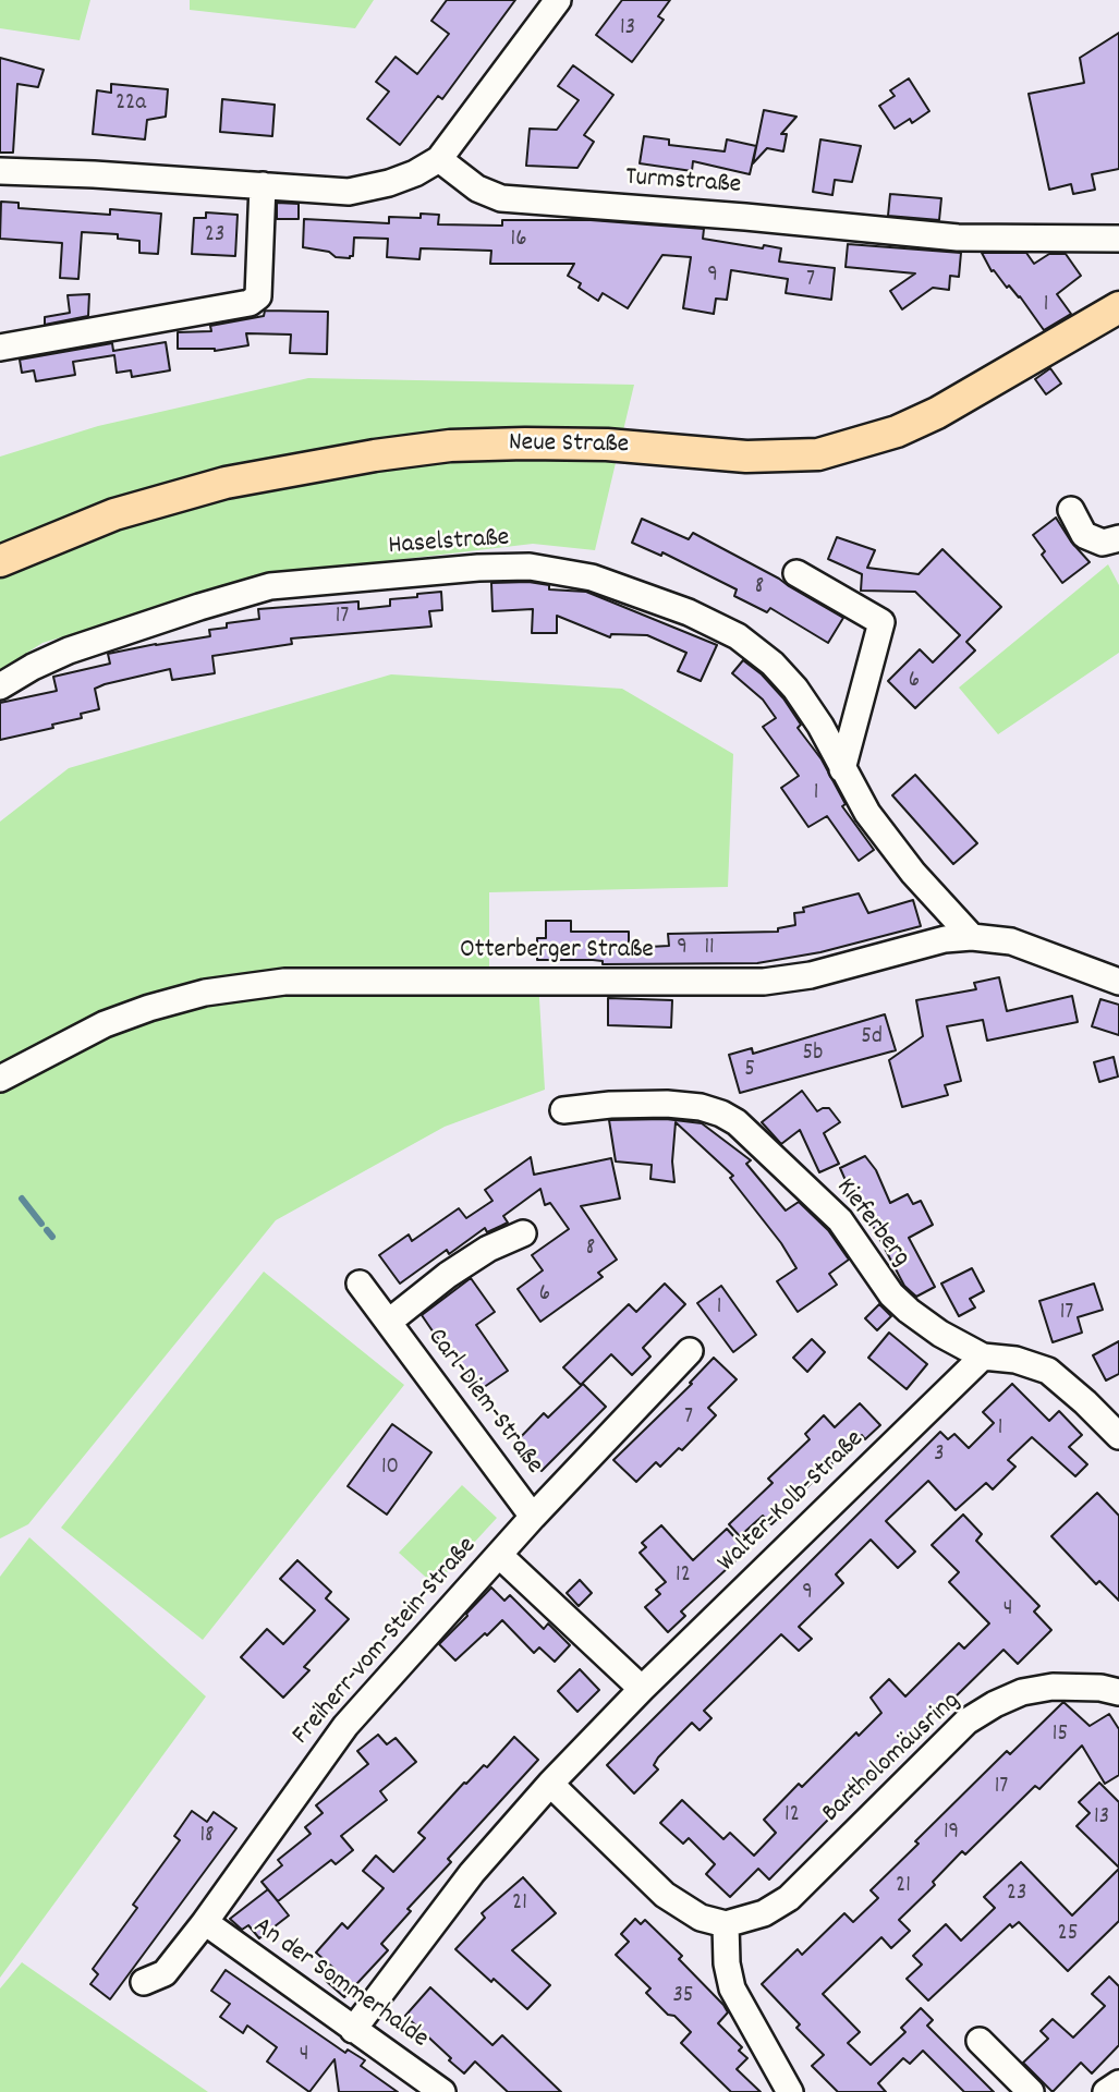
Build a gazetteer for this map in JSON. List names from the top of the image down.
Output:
{
  "streets": {
    "main road": ["Neue Straße"],
    "street": [
      "Turmstraße",
      "Haselstraße",
      "Otterberger Straße",
      "Kieferberg",
      "Carl-Diem-Straße",
      "Walter-Kolb-Straße",
      "Freiherr-vom-Stein-Straße",
      "Bartholomäusring",
      "An der Sommerhalde"
    ]
  },
  "crossings": [
    ["Haselstraße", "Otterberger Straße"],
    ["Kieferberg", "Walter-Kolb-Straße"],
    ["Carl-Diem-Straße", "Freiherr-vom-Stein-Straße"],
    ["Walter-Kolb-Straße", "An der Sommerhalde"],
    ["Freiherr-vom-Stein-Straße", "An der Sommerhalde"]
  ],
  "house_numbers": [
    "13",
    "22a",
    "23",
    "16",
    "9",
    "7",
    "1",
    "8",
    "17",
    "6",
    "1",
    "9",
    "11",
    "5d",
    "5b",
    "5",
    "8",
    "6",
    "1",
    "17",
    "7",
    "1",
    "3",
    "10",
    "12",
    "9",
    "4",
    "15",
    "17",
    "12",
    "13",
    "19",
    "18",
    "21",
    "23",
    "21",
    "25",
    "35",
    "4"
  ]
}
